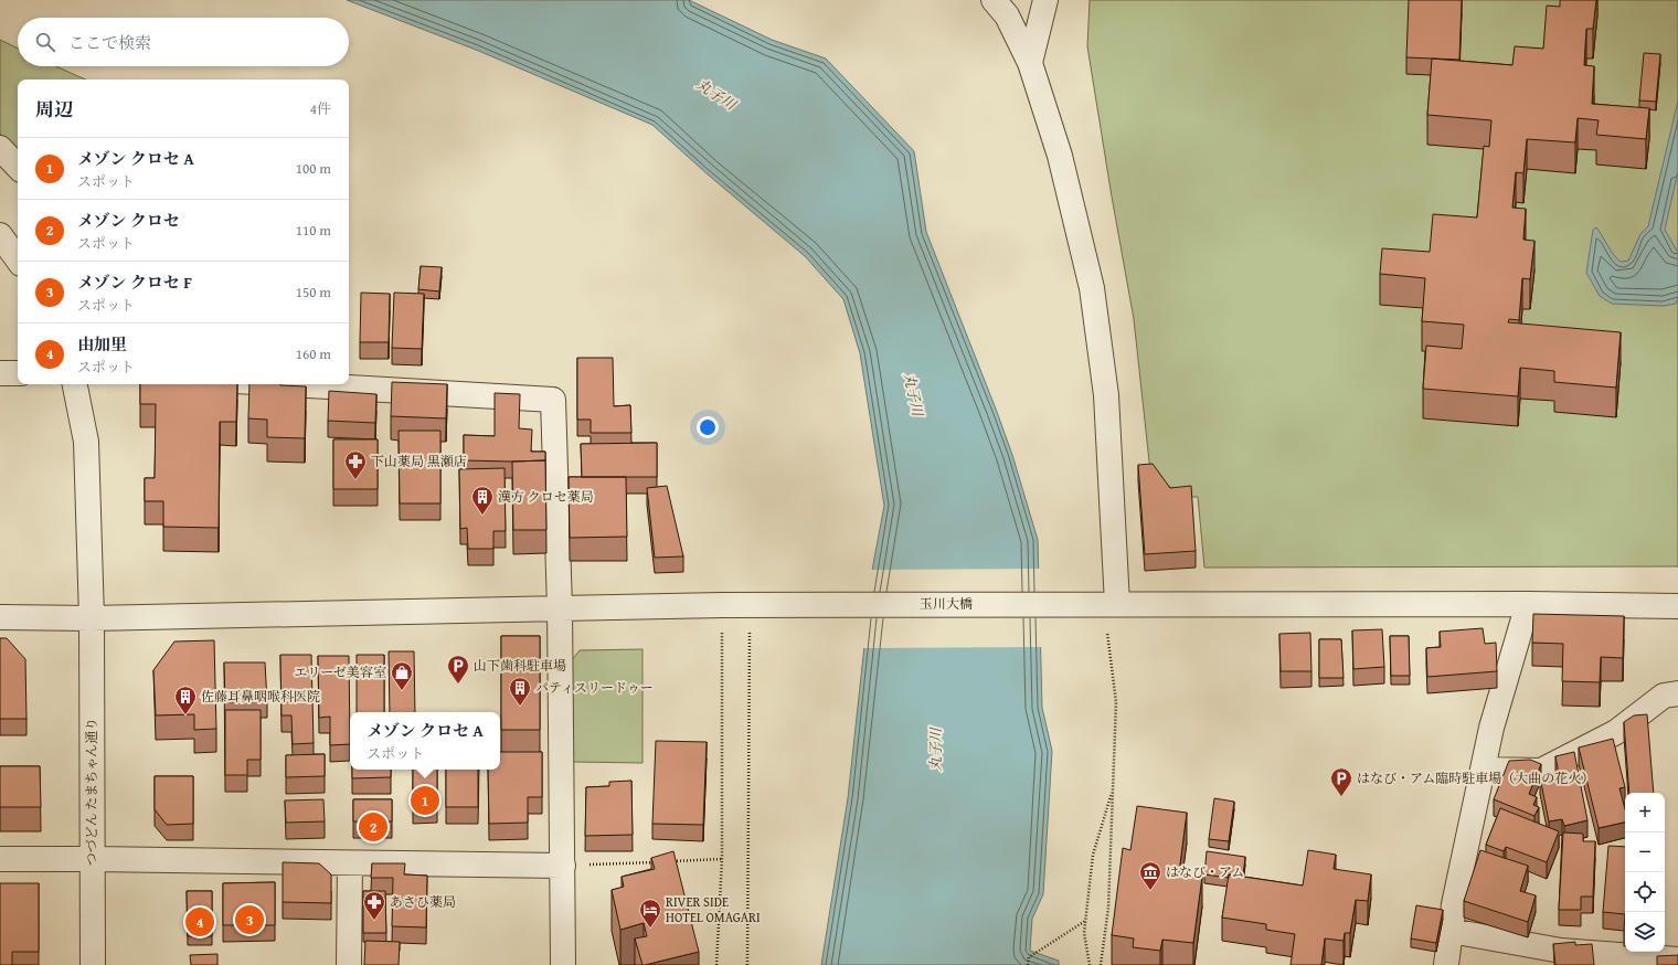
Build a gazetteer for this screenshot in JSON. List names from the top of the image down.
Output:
{
  "streets": {
    "street": ["玉川大橋", "つづどん たまちゃん通り"]
  },
  "crossings": [
    ["玉川大橋", "つづどん たまちゃん通り"]
  ],
  "water": ["丸子川"],
  "places": {
    "pharmacy": ["下山薬局 黒瀬店", "あさひ薬局"],
    "building": ["漢方 クロセ薬局", "パティスリードゥー", "佐藤耳鼻咽喉科医院"],
    "parking": ["山下歯科駐車場", "はなび・アム臨時駐車場（大曲の花火）"],
    "shop": ["エリーゼ美容室"],
    "museum": ["はなび・アム"],
    "hotel": ["RIVER SIDE HOTEL OMAGARI"]
  },
  "page": {
    "search": "ここで検索",
    "heading": ["周辺", "4件"],
    "list": [
      {
        "mark": "1",
        "name": "メゾン クロセ A",
        "note": "スポット",
        "value": "100 m"
      },
      {
        "mark": "2",
        "name": "メゾン クロセ",
        "note": "スポット",
        "value": "110 m"
      },
      {
        "mark": "3",
        "name": "メゾン クロセ F",
        "note": "スポット",
        "value": "150 m"
      },
      {
        "mark": "4",
        "name": "由加里",
        "note": "スポット",
        "value": "160 m"
      }
    ],
    "popup": ["メゾン クロセ A", "スポット"],
    "pins": [
      "1",
      "2",
      "3",
      "4"
    ],
    "map_buttons": ["+", "−"]
  }
}
